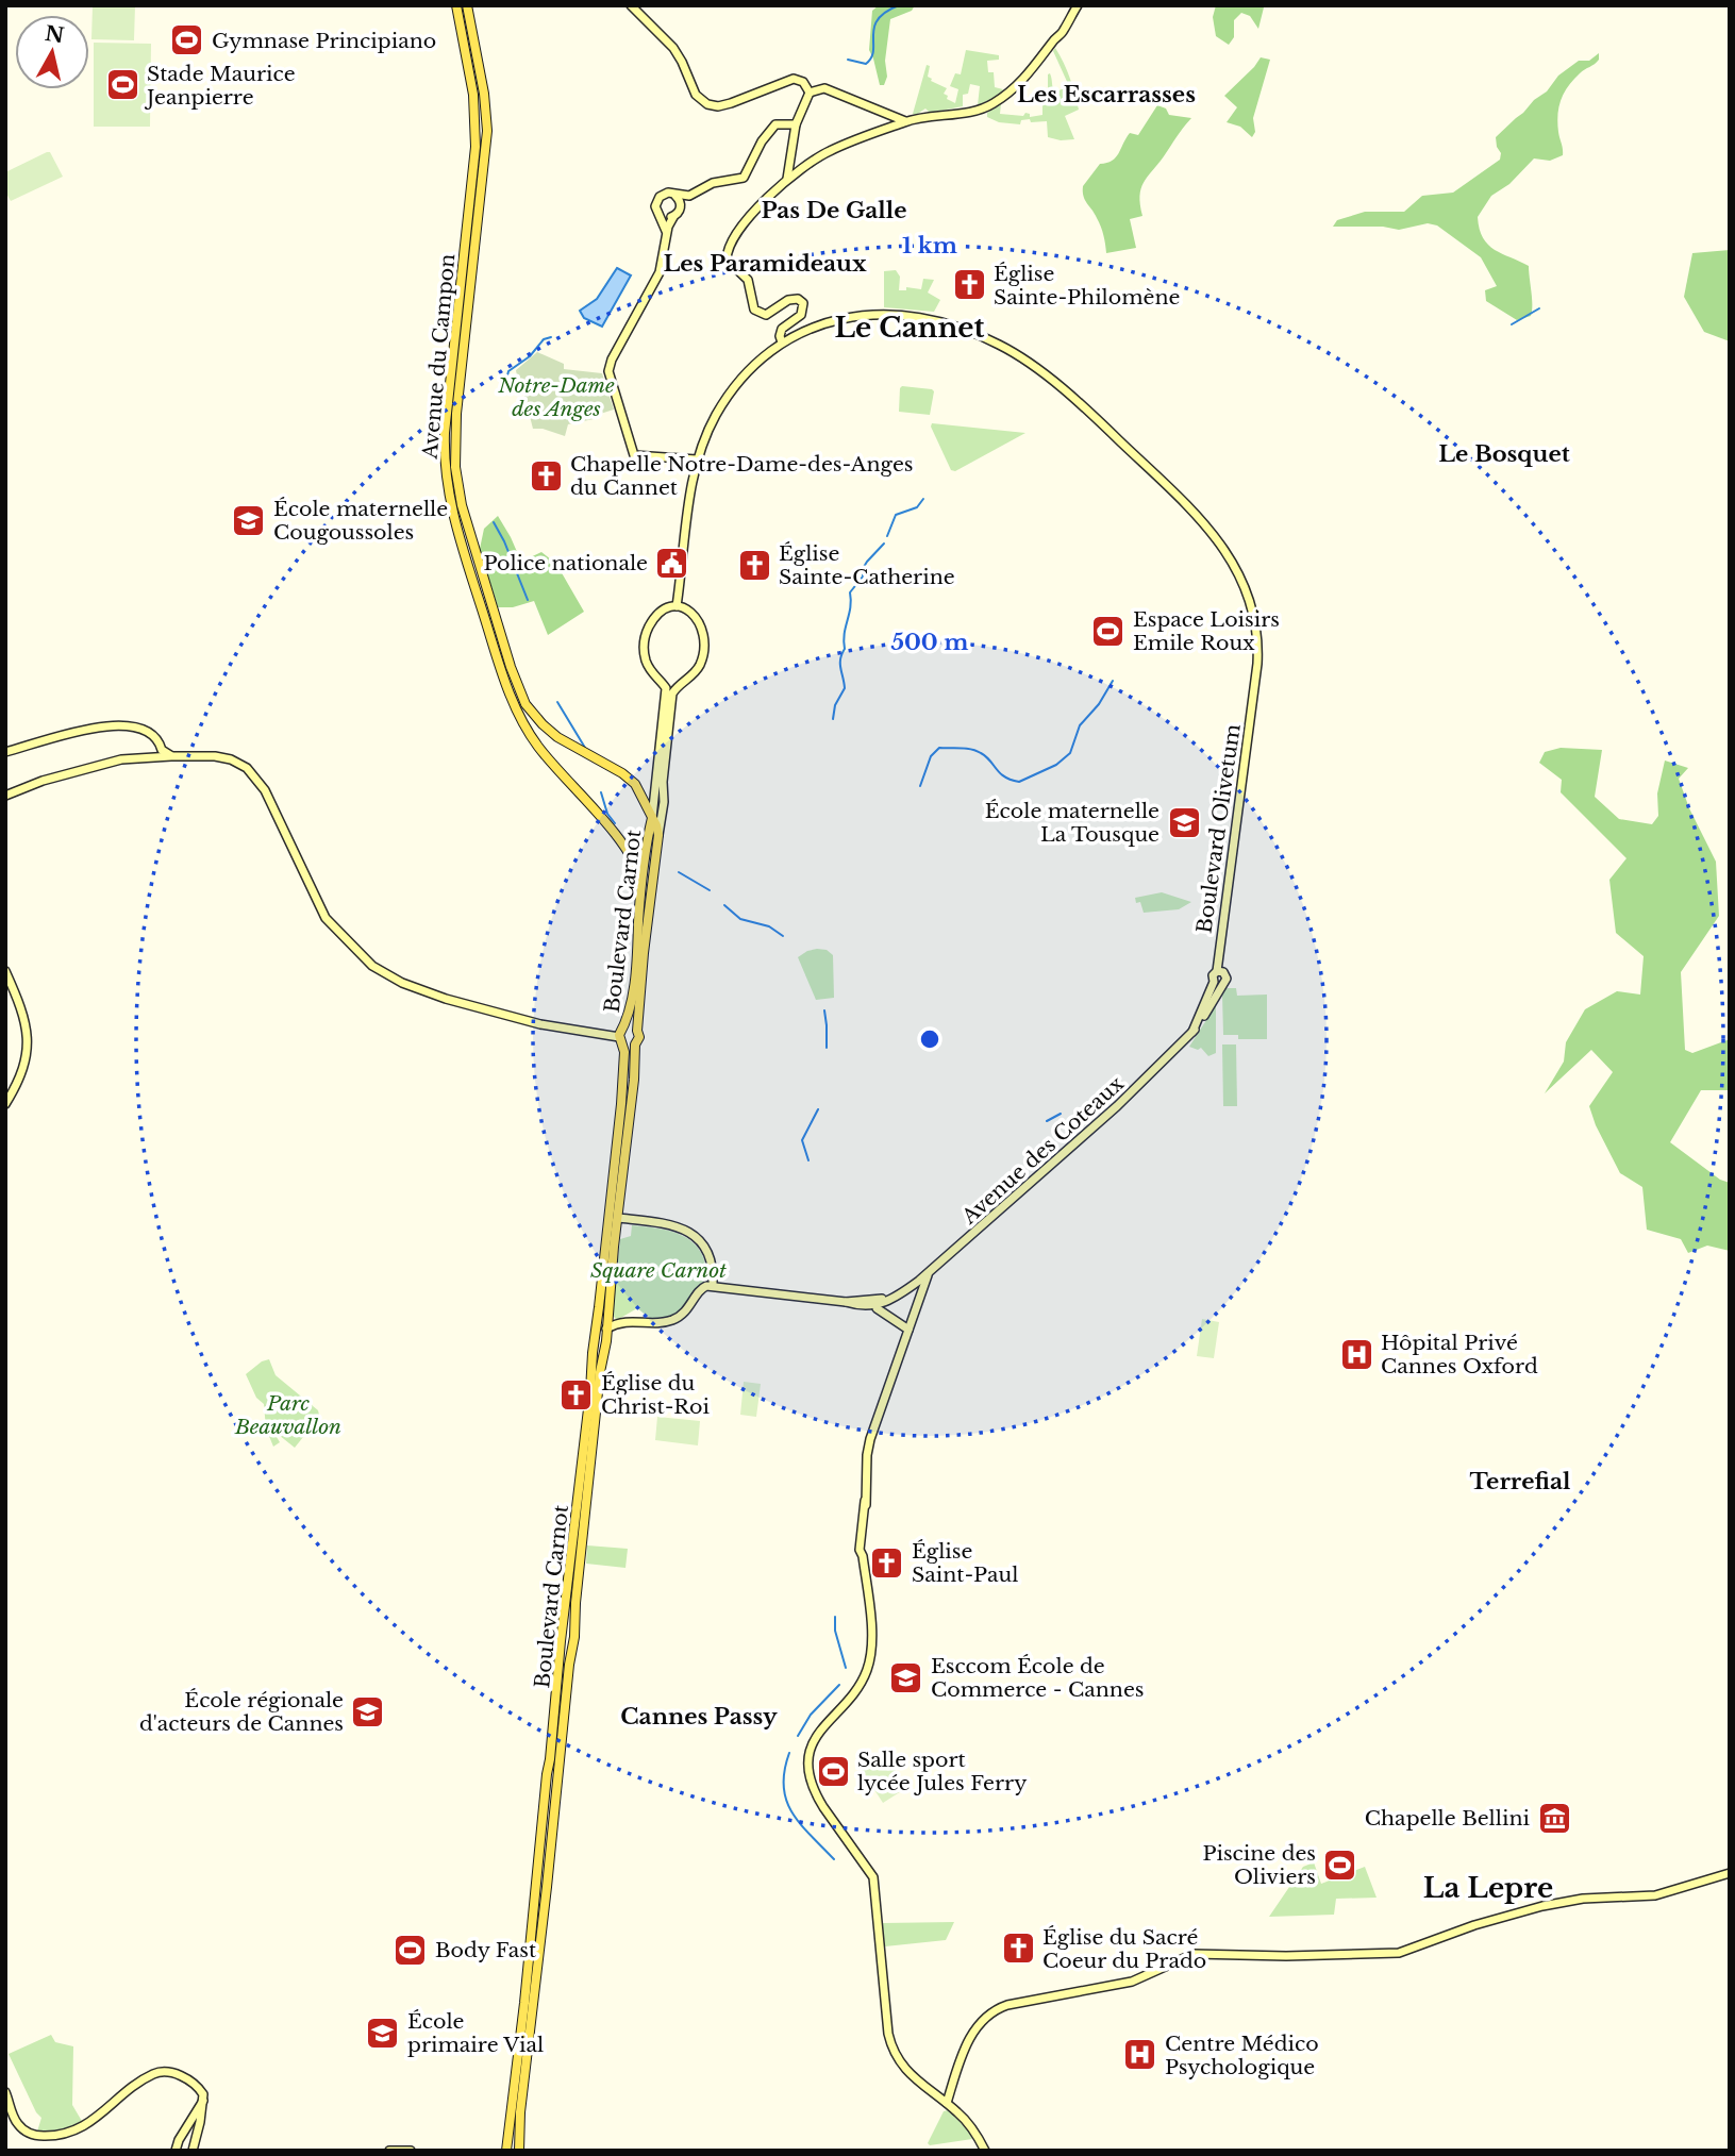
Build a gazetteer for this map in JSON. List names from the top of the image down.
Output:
{
  "streets": {
    "main road": ["Avenue du Campon", "Boulevard Carnot"],
    "street": ["Boulevard Olivetum", "Avenue des Coteaux"]
  },
  "crossings": [
    ["Avenue du Campon", "Boulevard Carnot"],
    ["Boulevard Olivetum", "Avenue des Coteaux"]
  ],
  "districts": [
    "Les Escarrasses",
    "Pas De Galle",
    "Les Paramideaux",
    "Le Cannet",
    "Le Bosquet",
    "Terrefial",
    "Cannes Passy",
    "La Lepre"
  ],
  "parks": ["Notre-Dame des Anges", "Square Carnot", "Parc Beauvallon"],
  "places": {
    "sports": [
      "Gymnase Principiano",
      "Stade Maurice Jeanpierre",
      "Espace Loisirs Emile Roux",
      "Salle sport lycée Jules Ferry",
      "Piscine des Oliviers",
      "Body Fast"
    ],
    "church": [
      "Église Sainte-Philomène",
      "Chapelle Notre-Dame-des-Anges du Cannet",
      "Église Sainte-Catherine",
      "Église du Christ-Roi",
      "Église Saint-Paul",
      "Église du Sacré Coeur du Prado"
    ],
    "school or university": [
      "École maternelle Cougoussoles",
      "École maternelle La Tousque",
      "Esccom École de Commerce - Cannes",
      "École régionale d'acteurs de Cannes",
      "École primaire Vial"
    ],
    "public building": ["Police nationale"],
    "hospital": ["Hôpital Privé Cannes Oxford", "Centre Médico Psychologique"],
    "museum": ["Chapelle Bellini"]
  },
  "north": "top",
  "rings": ["1 km", "500 m"]
}
